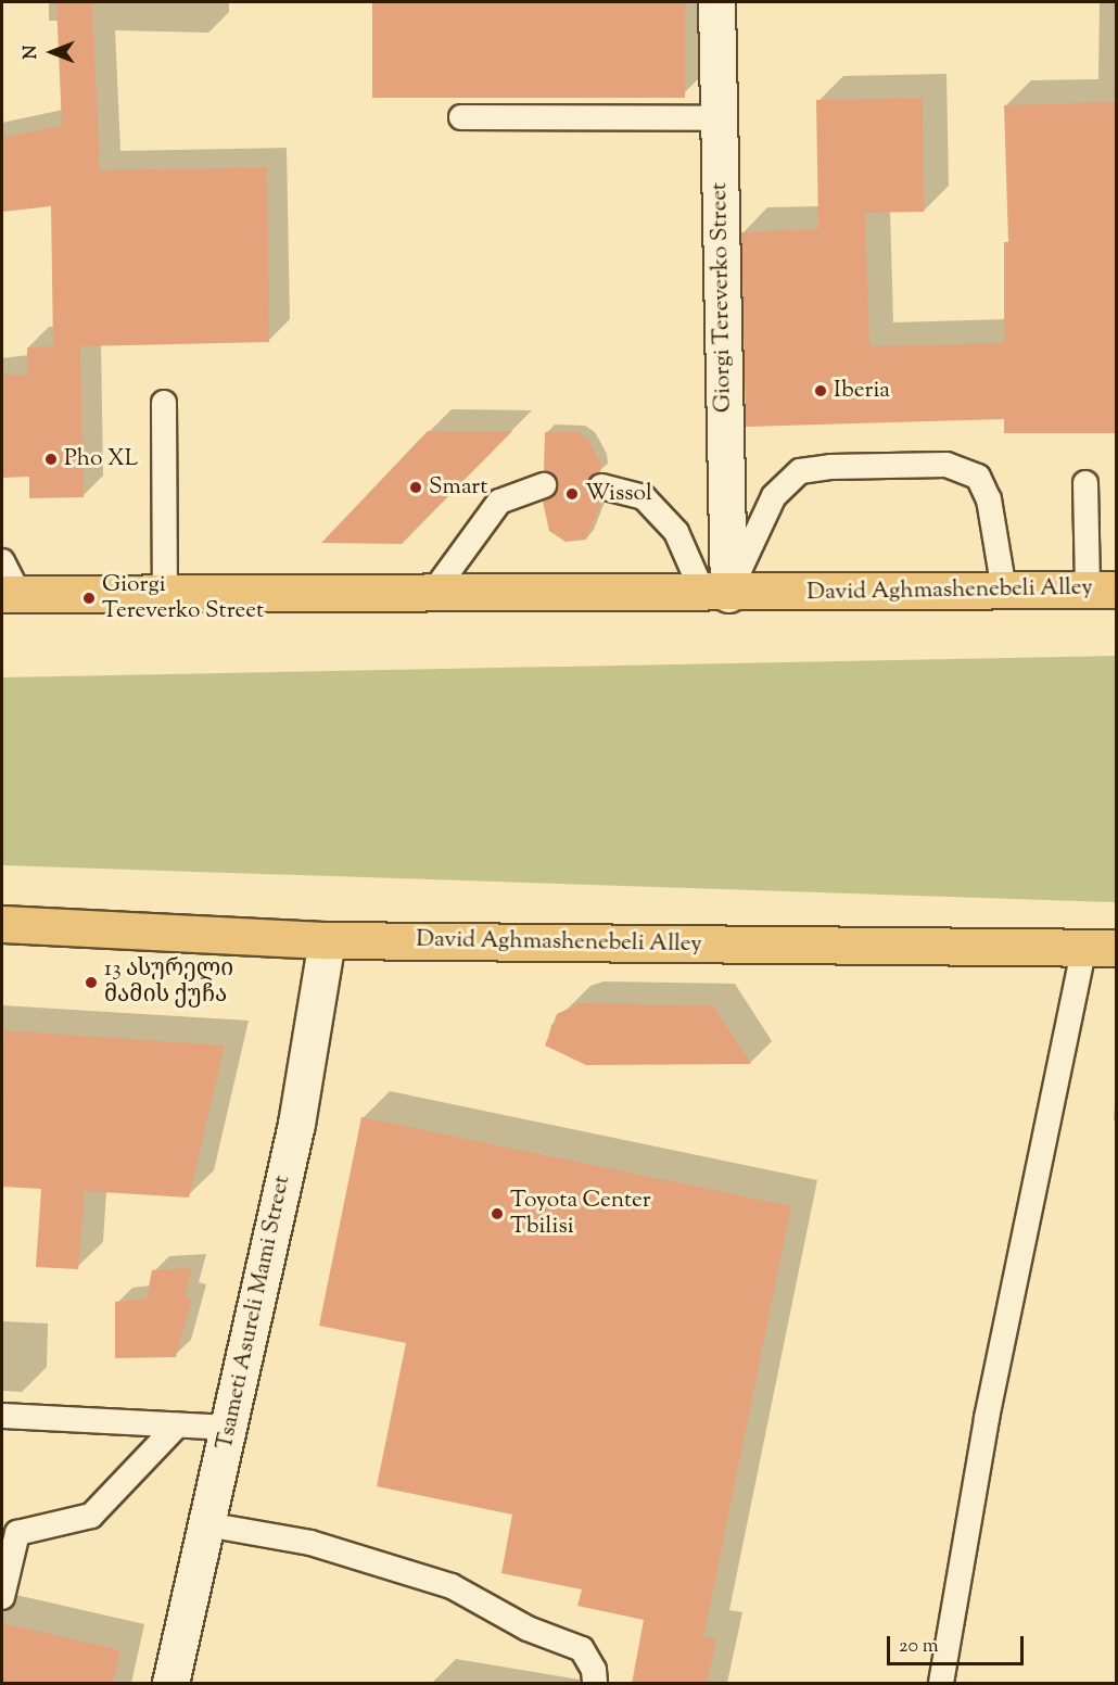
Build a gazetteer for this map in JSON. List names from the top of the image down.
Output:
{
  "streets": {
    "highway": ["David Aghmashenebeli Alley"],
    "street": ["Giorgi Tereverko Street", "Tsameti Asureli Mami Street"]
  },
  "crossings": [
    ["Giorgi Tereverko Street", "David Aghmashenebeli Alley"],
    ["David Aghmashenebeli Alley", "Tsameti Asureli Mami Street"]
  ],
  "places": [
    "Iberia",
    "Pho XL",
    "Smart",
    "Wissol",
    "Giorgi Tereverko Street",
    "13 ასურელი მამის ქუჩა",
    "Toyota Center Tbilisi"
  ],
  "scale_bar": "20 m",
  "north": "left"
}
